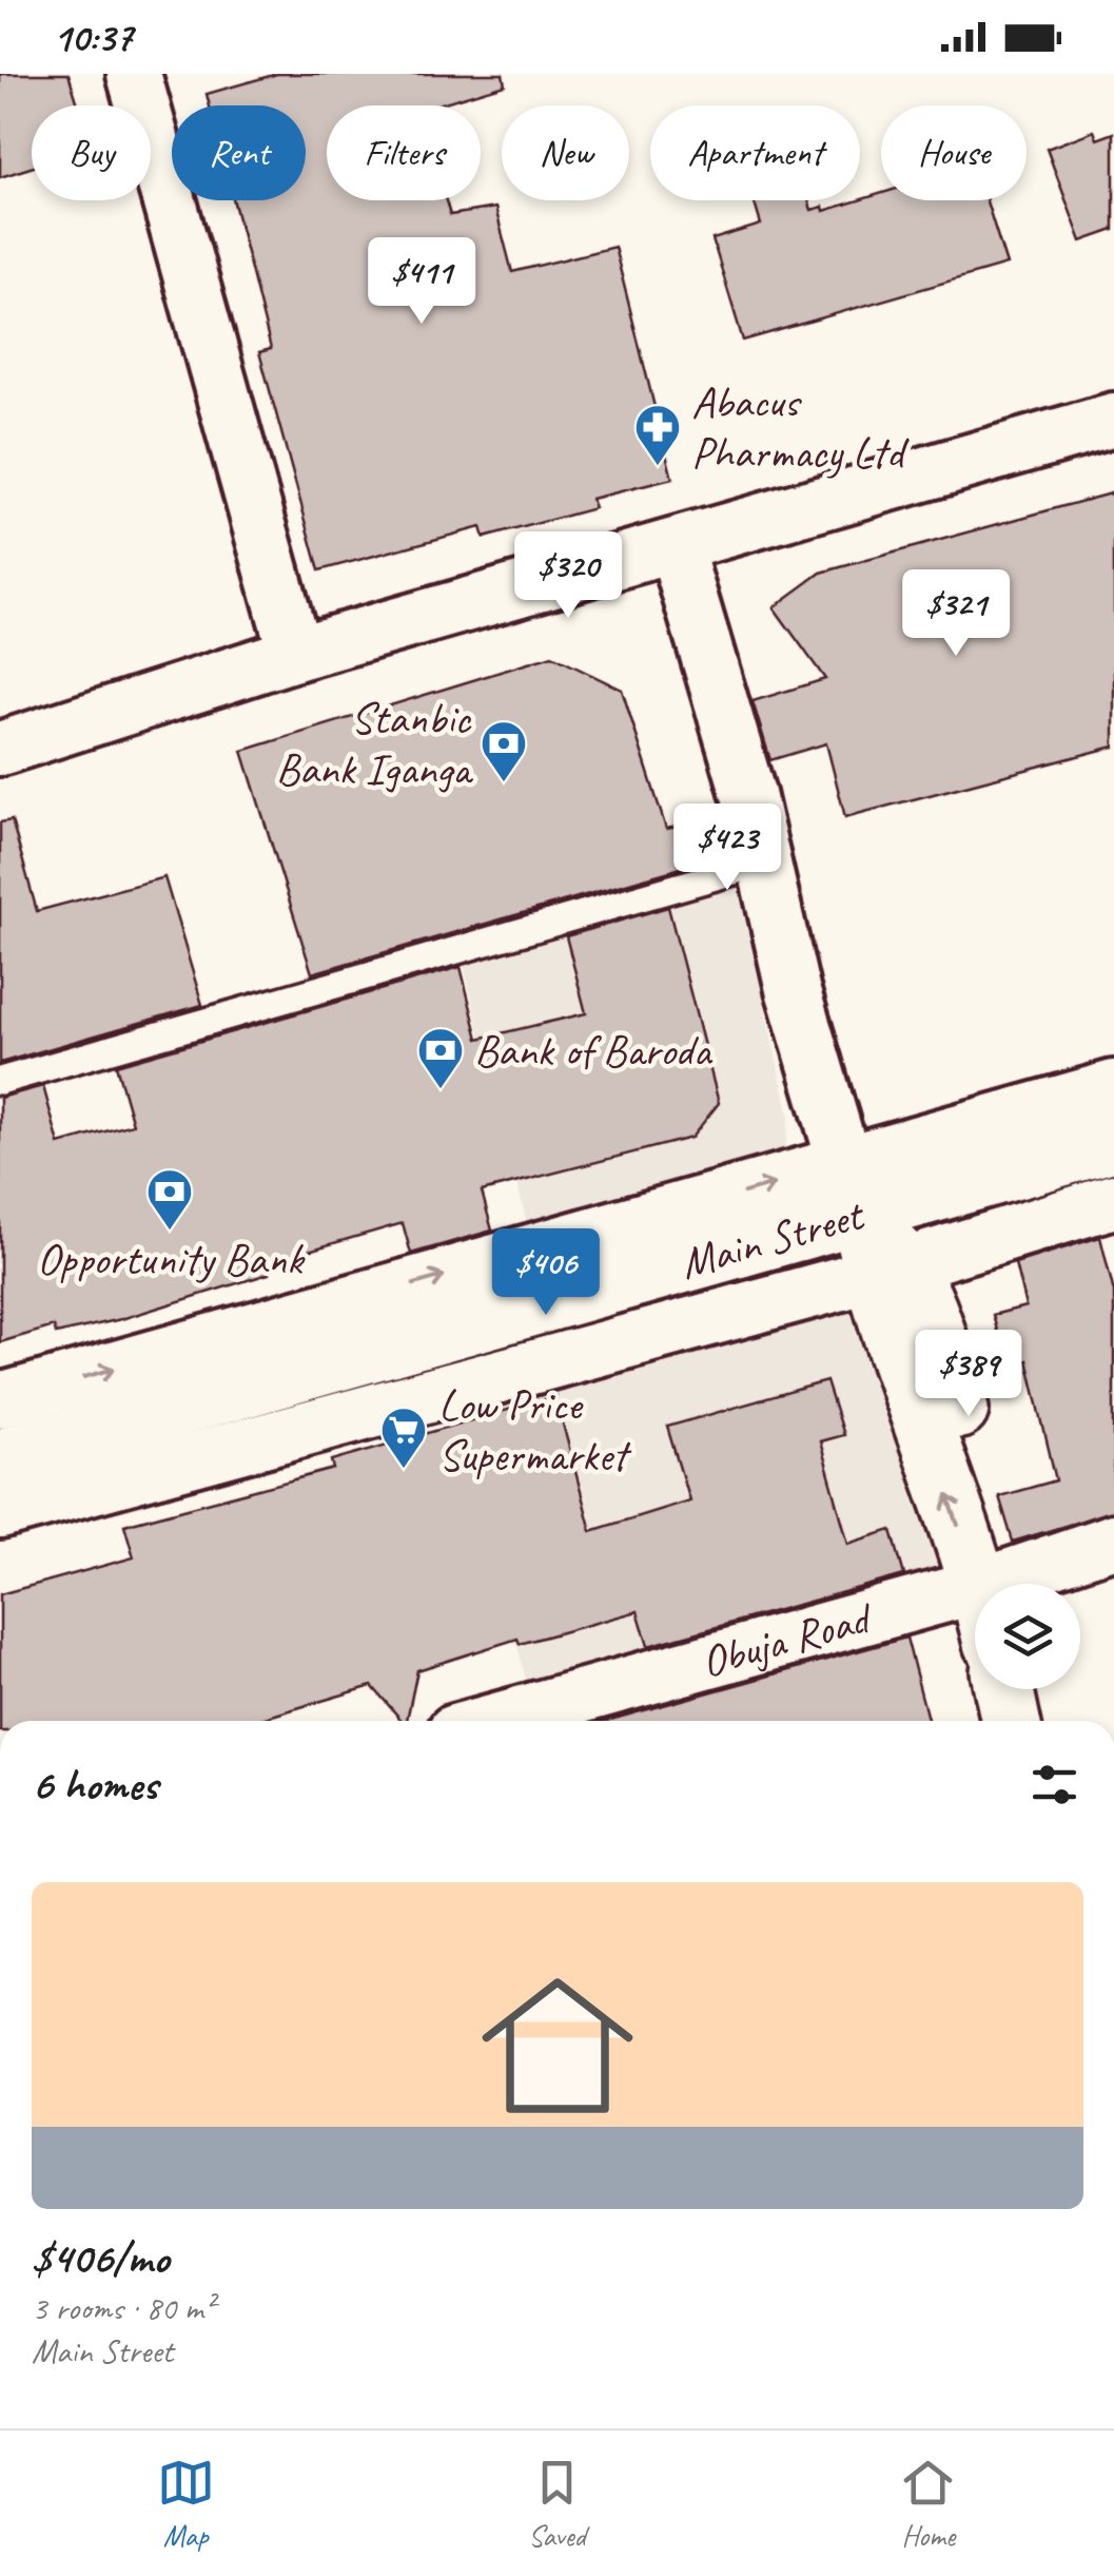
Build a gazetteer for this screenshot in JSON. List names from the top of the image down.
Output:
{
  "streets": {
    "main road": ["Main Street"],
    "street": ["Obuja Road"]
  },
  "places": {
    "pharmacy": ["Abacus Pharmacy Ltd"],
    "bank": ["Stanbic Bank Iganga", "Bank of Baroda", "Opportunity Bank"],
    "supermarket": ["Low Price Supermarket"]
  },
  "page": {
    "status": "10:37",
    "chip": [
      "Buy",
      "Rent",
      "Filters",
      "New",
      "Apartment",
      "House"
    ],
    "price": [
      "$411",
      "$320",
      "$321",
      "$423",
      "$406",
      "$389"
    ],
    "heading": "6 homes",
    "list": [
      {
        "name": "$406/mo",
        "note": "3 rooms · 80 m² · Main Street"
      }
    ],
    "tabs": ["Map", "Saved", "Home"]
  }
}
